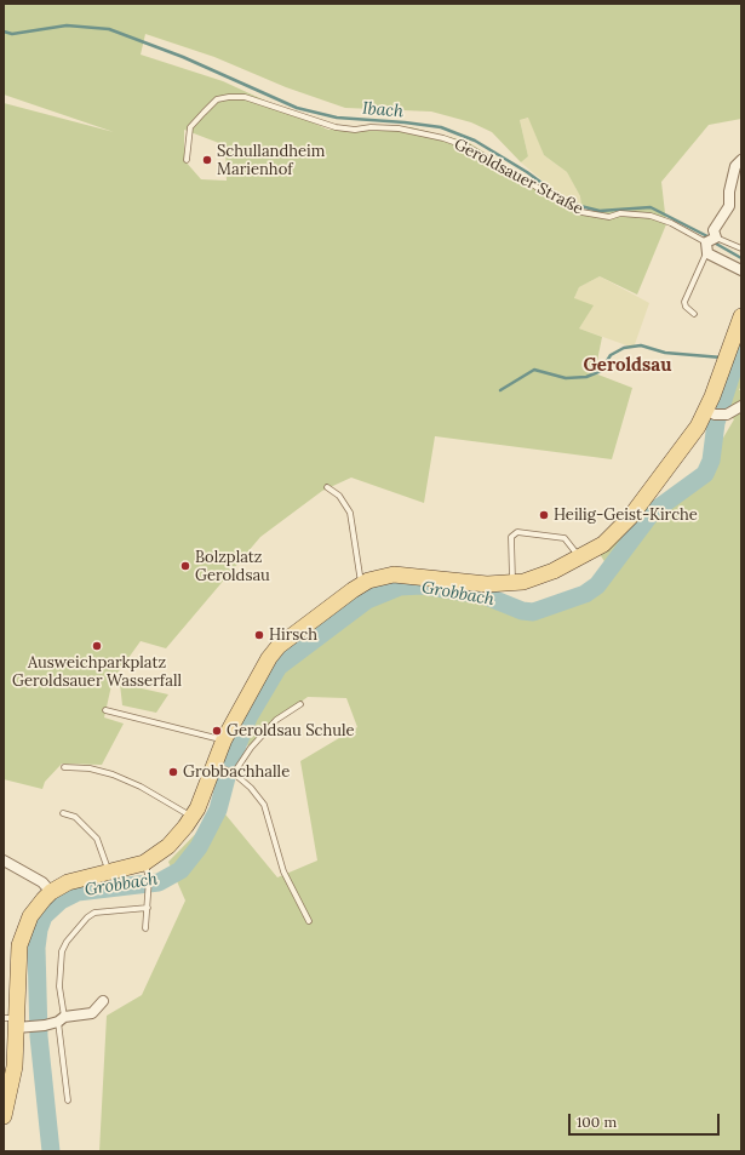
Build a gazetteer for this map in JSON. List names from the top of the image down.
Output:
{
  "streets": {
    "street": ["Geroldsauer Straße"]
  },
  "districts": ["Geroldsau"],
  "water": ["Ibach", "Grobbach"],
  "places": [
    "Schullandheim Marienhof",
    "Heilig-Geist-Kirche",
    "Bolzplatz Geroldsau",
    "Hirsch",
    "Ausweichparkplatz Geroldsauer Wasserfall",
    "Geroldsau Schule",
    "Grobbachhalle"
  ],
  "scale_bar": "100 m"
}
